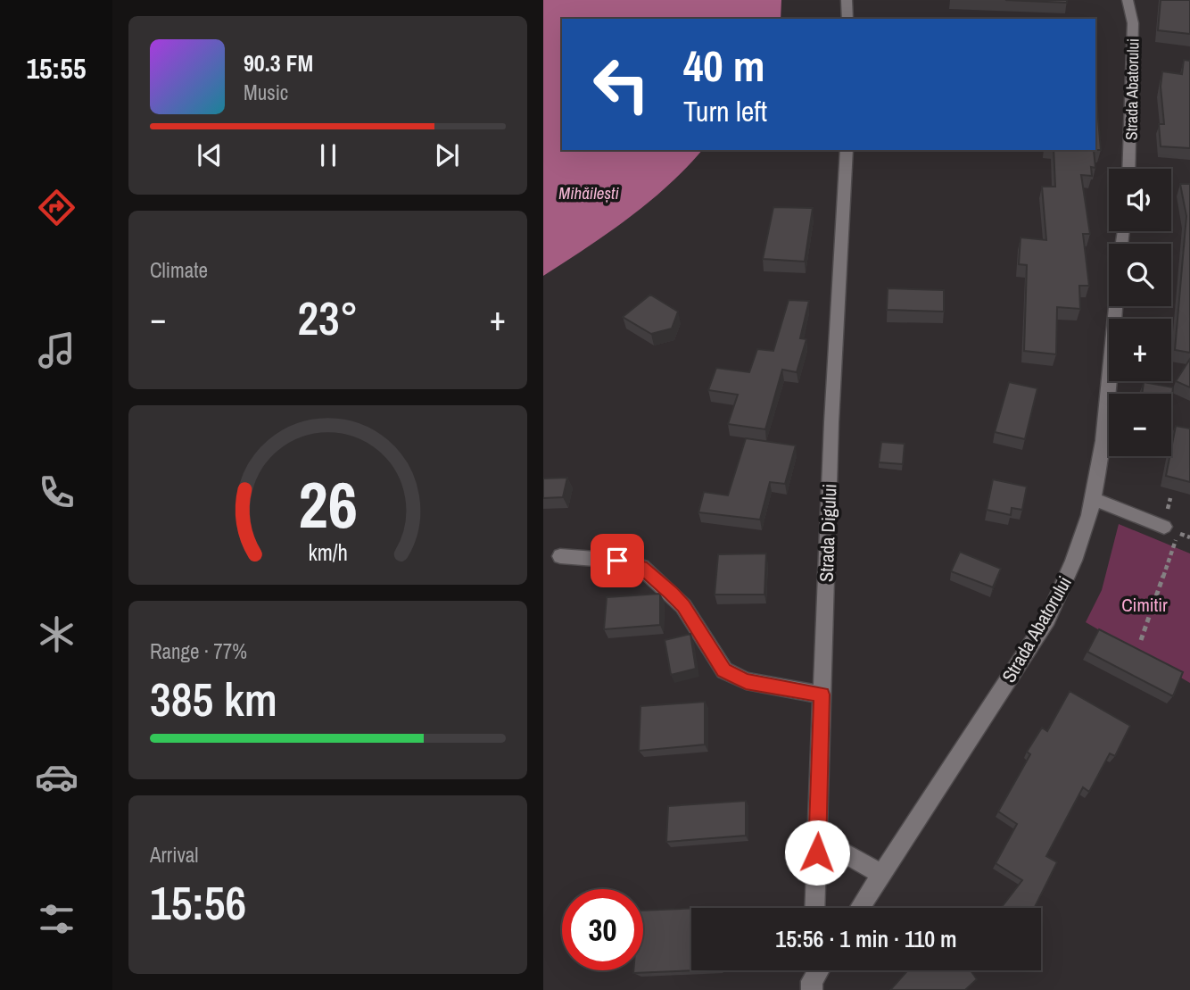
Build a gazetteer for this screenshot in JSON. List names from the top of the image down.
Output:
{
  "streets": {
    "street": ["Strada Abatorului", "Strada Digului"]
  },
  "water": ["Mihăilești"],
  "parks": ["Cimitir"],
  "page": {
    "tabs": "15:55",
    "turn": ["40 m", "Turn left"],
    "song": ["90.3 FM", "Music"],
    "map_buttons": ["+", "−"],
    "tile": [
      "Climate",
      ["Range · 77%", "385 km"],
      ["Arrival", "15:56"]
    ],
    "heat": ["−", "23°", "+"],
    "limit": "30",
    "trip": "15:56 · 1 min · 110 m",
    "gauge": ["26", "km/h"]
  }
}
